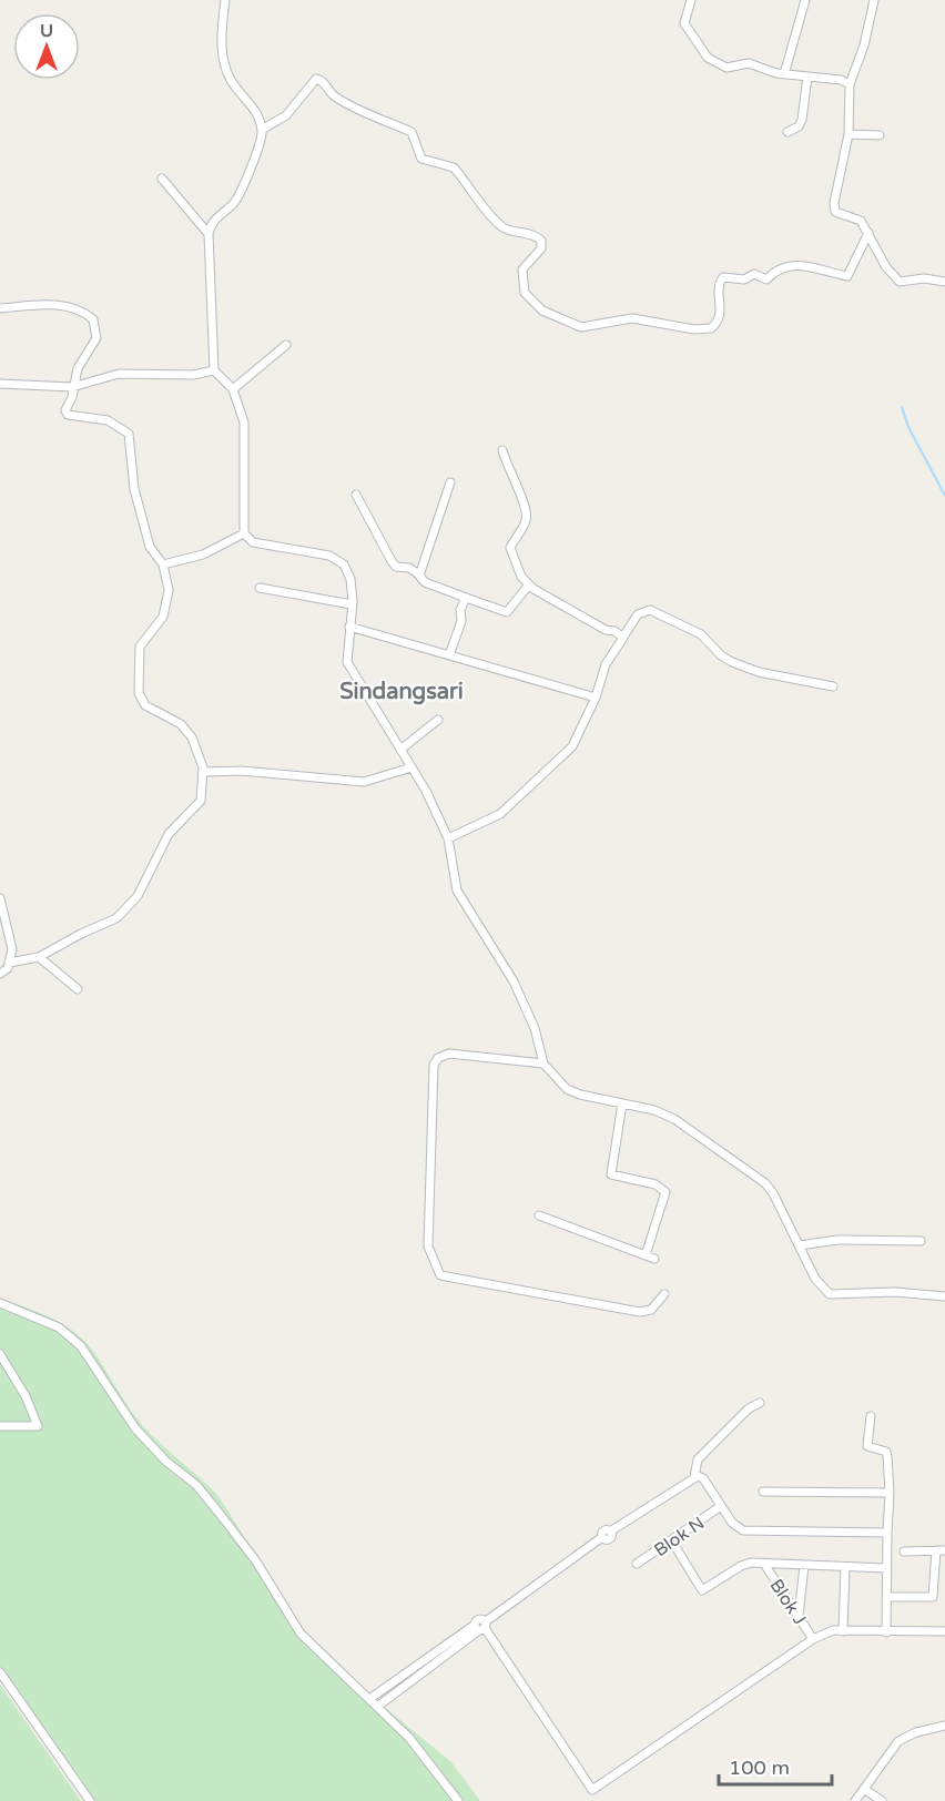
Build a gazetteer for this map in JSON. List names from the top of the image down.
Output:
{
  "streets": {
    "street": ["Blok N", "Blok J"]
  },
  "districts": ["Sindangsari"],
  "scale_bar": "100 m",
  "north": "top"
}
